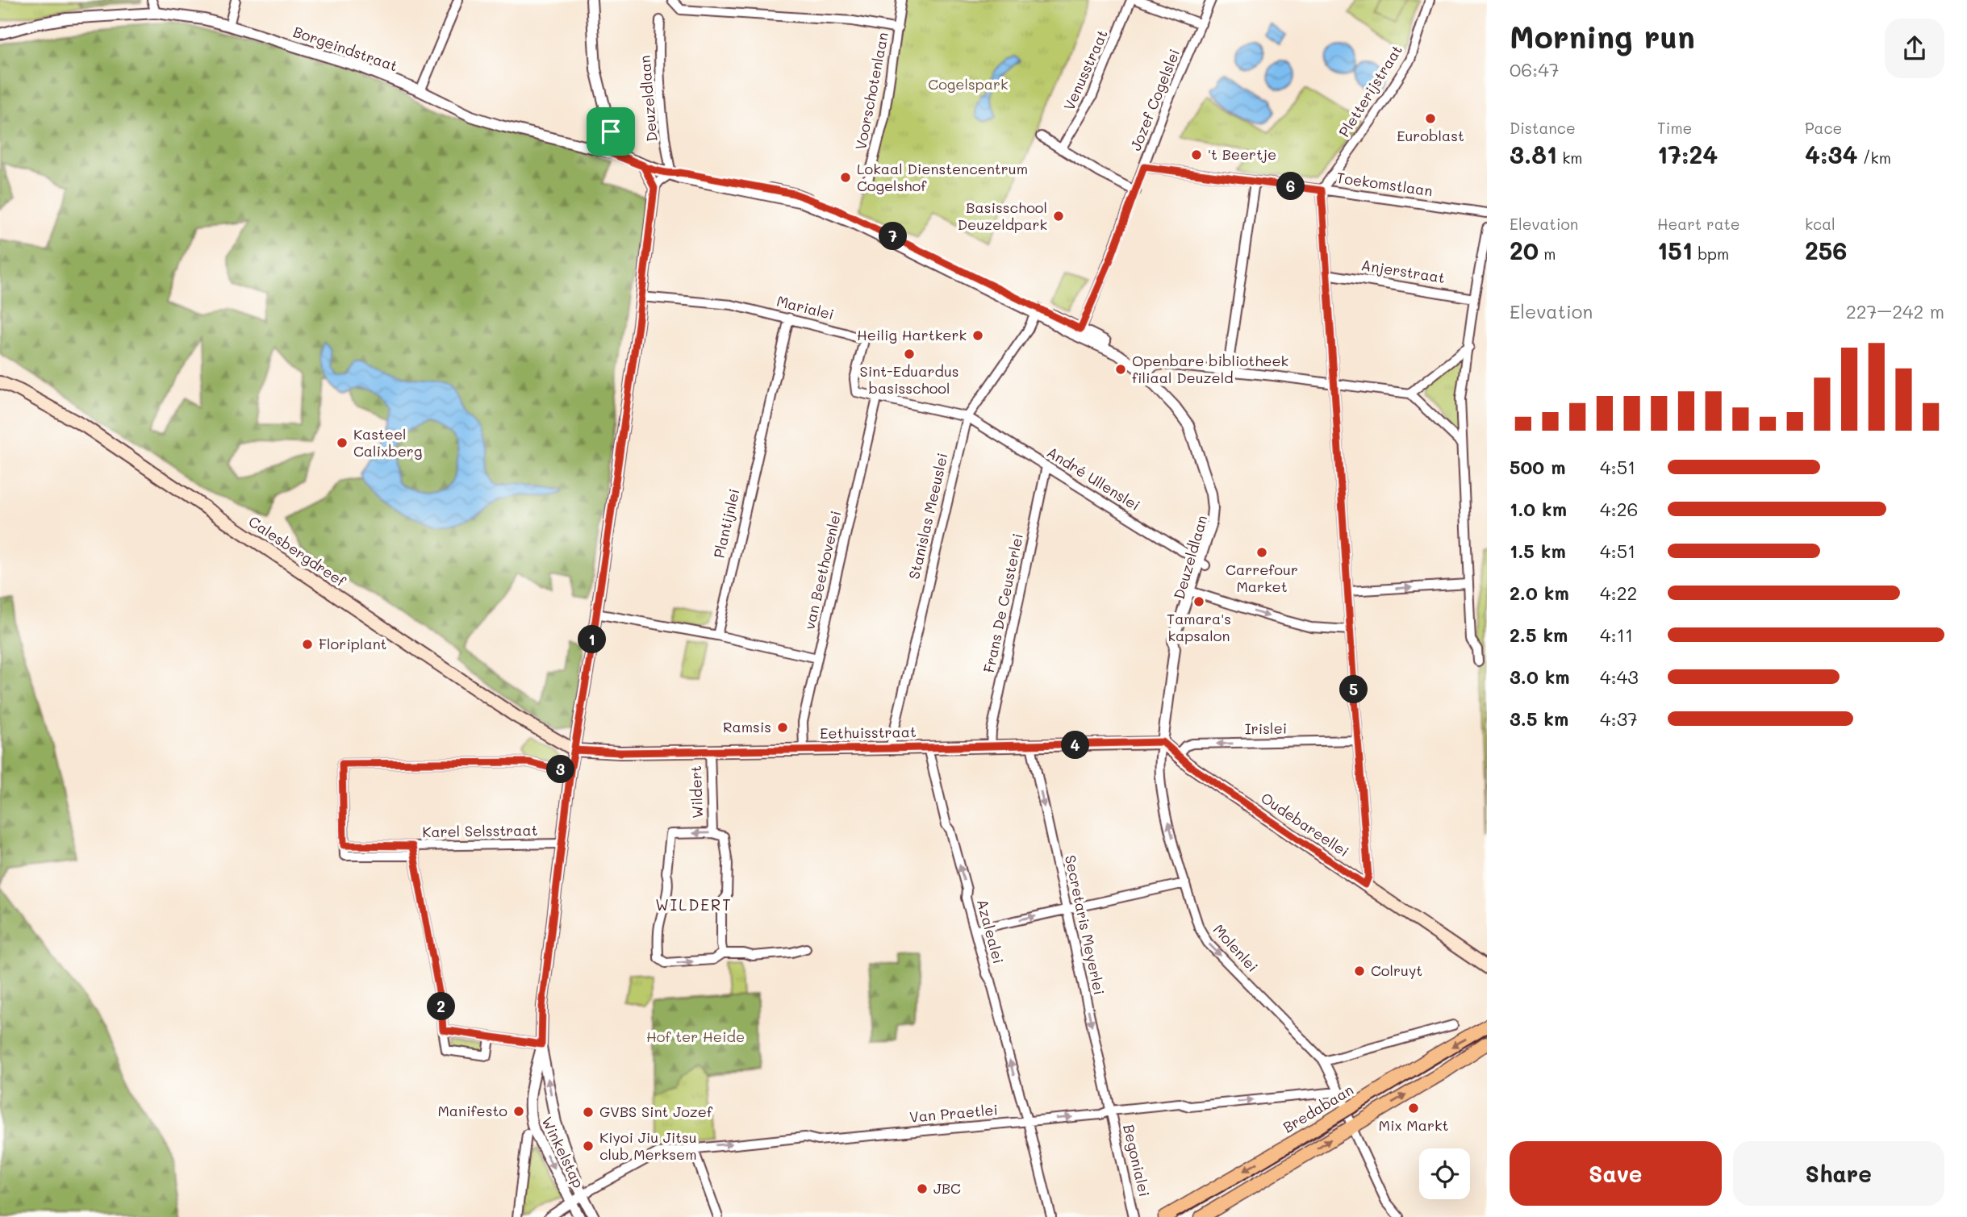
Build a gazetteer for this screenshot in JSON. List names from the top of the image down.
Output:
{
  "streets": {
    "main road": [
      "Calesbergdreef",
      "Eethuisstraat",
      "Oudebareellei",
      "Bredabaan"
    ],
    "street": [
      "Borgeindstraat",
      "Venusstraat",
      "Voorschotenlaan",
      "Pletterijstraat",
      "Deuzeldlaan",
      "Jozef Cogelslei",
      "Toekomstlaan",
      "Anjerstraat",
      "Marialei",
      "André Ullenslei",
      "Stanislas Meeuslei",
      "Plantijnlei",
      "van Beethovenlei",
      "Frans De Ceusterlei",
      "Irislei",
      "Wildert",
      "Karel Selsstraat",
      "Secretaris Meyerlei",
      "Azalealei",
      "Molenlei",
      "Van Praetlei",
      "Winkelstap",
      "Begonialei"
    ]
  },
  "crossings": [
    ["Borgeindstraat", "Deuzeldlaan"],
    ["Pletterijstraat", "Toekomstlaan"],
    ["Deuzeldlaan", "Jozef Cogelslei"],
    ["Deuzeldlaan", "André Ullenslei"],
    ["Deuzeldlaan", "Stanislas Meeuslei"],
    ["Deuzeldlaan", "Eethuisstraat"],
    ["Deuzeldlaan", "Oudebareellei"],
    ["Deuzeldlaan", "Molenlei"],
    ["Jozef Cogelslei", "Toekomstlaan"],
    ["Marialei", "André Ullenslei"],
    ["Marialei", "Stanislas Meeuslei"],
    ["Marialei", "Plantijnlei"],
    ["Marialei", "van Beethovenlei"],
    ["Marialei", "Winkelstap"],
    ["André Ullenslei", "Stanislas Meeuslei"],
    ["André Ullenslei", "Frans De Ceusterlei"],
    ["Stanislas Meeuslei", "Eethuisstraat"],
    ["Calesbergdreef", "Eethuisstraat"],
    ["Calesbergdreef", "Winkelstap"],
    ["van Beethovenlei", "Eethuisstraat"],
    ["Frans De Ceusterlei", "Eethuisstraat"],
    ["Irislei", "Oudebareellei"],
    ["Eethuisstraat", "Wildert"],
    ["Eethuisstraat", "Oudebareellei"],
    ["Eethuisstraat", "Secretaris Meyerlei"],
    ["Eethuisstraat", "Azalealei"],
    ["Eethuisstraat", "Molenlei"],
    ["Eethuisstraat", "Winkelstap"],
    ["Oudebareellei", "Molenlei"],
    ["Karel Selsstraat", "Winkelstap"],
    ["Secretaris Meyerlei", "Van Praetlei"],
    ["Secretaris Meyerlei", "Begonialei"],
    ["Azalealei", "Van Praetlei"],
    ["Molenlei", "Bredabaan"],
    ["Molenlei", "Van Praetlei"],
    ["Van Praetlei", "Winkelstap"],
    ["Van Praetlei", "Begonialei"]
  ],
  "one_way": [
    "Irislei",
    "Secretaris Meyerlei",
    "Azalealei",
    "Van Praetlei"
  ],
  "districts": ["WILDERT"],
  "parks": ["Cogelspark", "Hof ter Heide"],
  "places": [
    "Euroblast",
    "'t Beertje",
    "Lokaal Dienstencentrum Cogelshof",
    "Basisschool Deuzeldpark",
    "Heilig Hartkerk",
    "Sint-Eduardus basisschool",
    "Openbare bibliotheek filiaal Deuzeld",
    "Kasteel Calixberg",
    "Carrefour Market",
    "Tamara's kapsalon",
    "Floriplant",
    "Ramsis",
    "Colruyt",
    "Mix Markt",
    "Manifesto",
    "GVBS Sint Jozef",
    "Kiyoi Jiu Jitsu club Merksem",
    "JBC"
  ],
  "page": {
    "heading": ["Morning run", "06:47"],
    "stats": [
      ["Distance", "3.81 km"],
      ["Time", "17:24"],
      ["Pace", "4:34 /km"],
      ["Elevation", "20 m"],
      ["Heart rate", "151 bpm"],
      ["kcal", "256"]
    ],
    "pins": [
      "6",
      "7",
      "1",
      "5",
      "4",
      "3",
      "2"
    ],
    "chart": ["Elevation", "227–242 m"],
    "list": [
      {
        "name": "500 m",
        "note": "4:51"
      },
      {
        "name": "1.0 km",
        "note": "4:26"
      },
      {
        "name": "1.5 km",
        "note": "4:51"
      },
      {
        "name": "2.0 km",
        "note": "4:22"
      },
      {
        "name": "2.5 km",
        "note": "4:11"
      },
      {
        "name": "3.0 km",
        "note": "4:43"
      },
      {
        "name": "3.5 km",
        "note": "4:37"
      }
    ],
    "buttons": ["Save", "Share"]
  }
}
